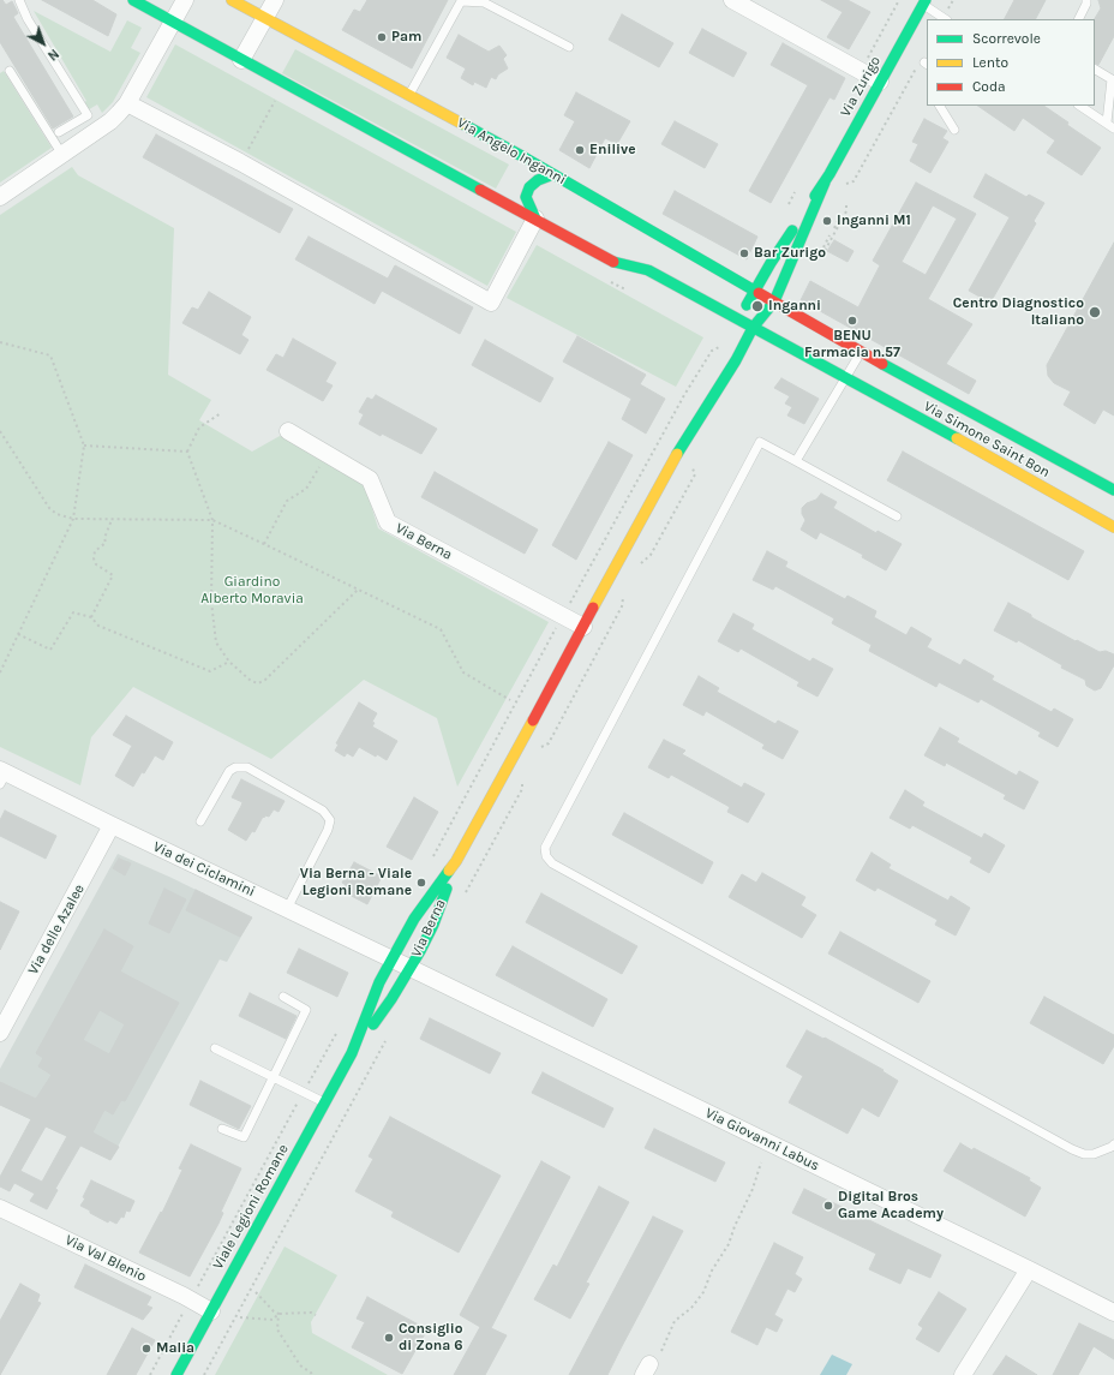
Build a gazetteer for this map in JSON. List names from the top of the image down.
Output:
{
  "streets": {
    "street": [
      "Via Zurigo",
      "Via Angelo Inganni",
      "Via Simone Saint Bon",
      "Via Berna",
      "Via dei Ciclamini",
      "Via delle Azalee",
      "Via Giovanni Labus",
      "Viale Legioni Romane",
      "Via Val Blenio"
    ]
  },
  "crossings": [
    ["Via Zurigo", "Via Angelo Inganni"],
    ["Via Zurigo", "Via Simone Saint Bon"],
    ["Via Zurigo", "Via Berna"],
    ["Via Angelo Inganni", "Via Simone Saint Bon"],
    ["Via Simone Saint Bon", "Via Berna"],
    ["Via Berna", "Via dei Ciclamini"],
    ["Via Berna", "Via Giovanni Labus"],
    ["Via Berna", "Viale Legioni Romane"],
    ["Via dei Ciclamini", "Via delle Azalee"],
    ["Via dei Ciclamini", "Via Giovanni Labus"],
    ["Via dei Ciclamini", "Viale Legioni Romane"],
    ["Via Giovanni Labus", "Viale Legioni Romane"],
    ["Viale Legioni Romane", "Via Val Blenio"]
  ],
  "parks": ["Giardino Alberto Moravia"],
  "places": [
    "Pam",
    "Enilive",
    "Inganni M1",
    "Bar Zurigo",
    "Inganni",
    "Centro Diagnostico Italiano",
    "BENU Farmacia n.57",
    "Via Berna - Viale Legioni Romane",
    "Digital Bros Game Academy",
    "Consiglio di Zona 6",
    "Malia"
  ],
  "legend": ["Scorrevole", "Lento", "Coda"],
  "north": "bottom right"
}
